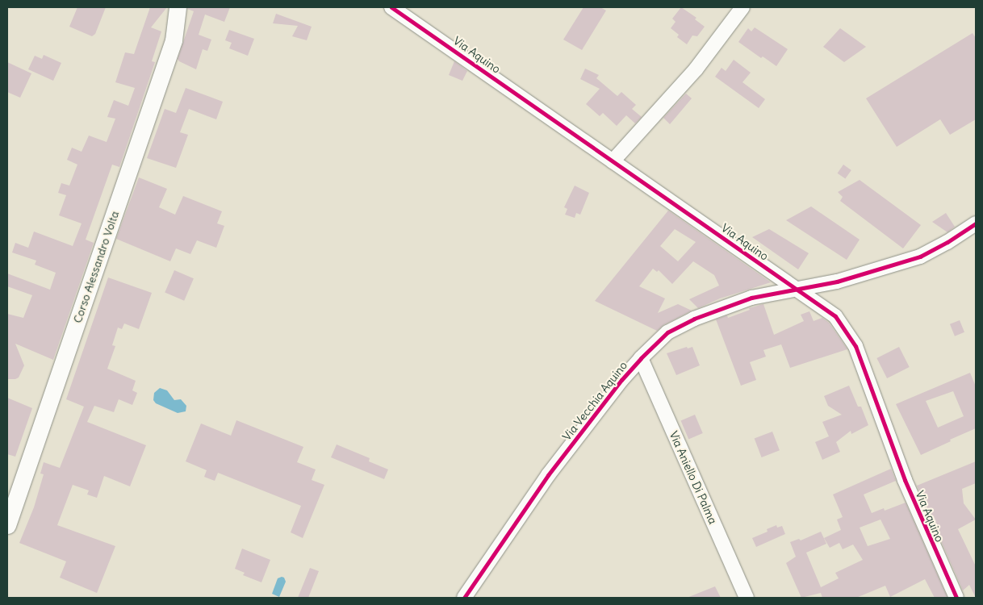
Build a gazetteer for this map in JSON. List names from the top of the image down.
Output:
{
  "streets": {
    "main road": ["Corso Alessandro Volta"],
    "street": ["Via Aquino", "Via Vecchia Aquino", "Via Aniello Di Palma"]
  },
  "crossings": [
    ["Via Aquino", "Via Vecchia Aquino"],
    ["Via Vecchia Aquino", "Via Aniello Di Palma"]
  ]
}
